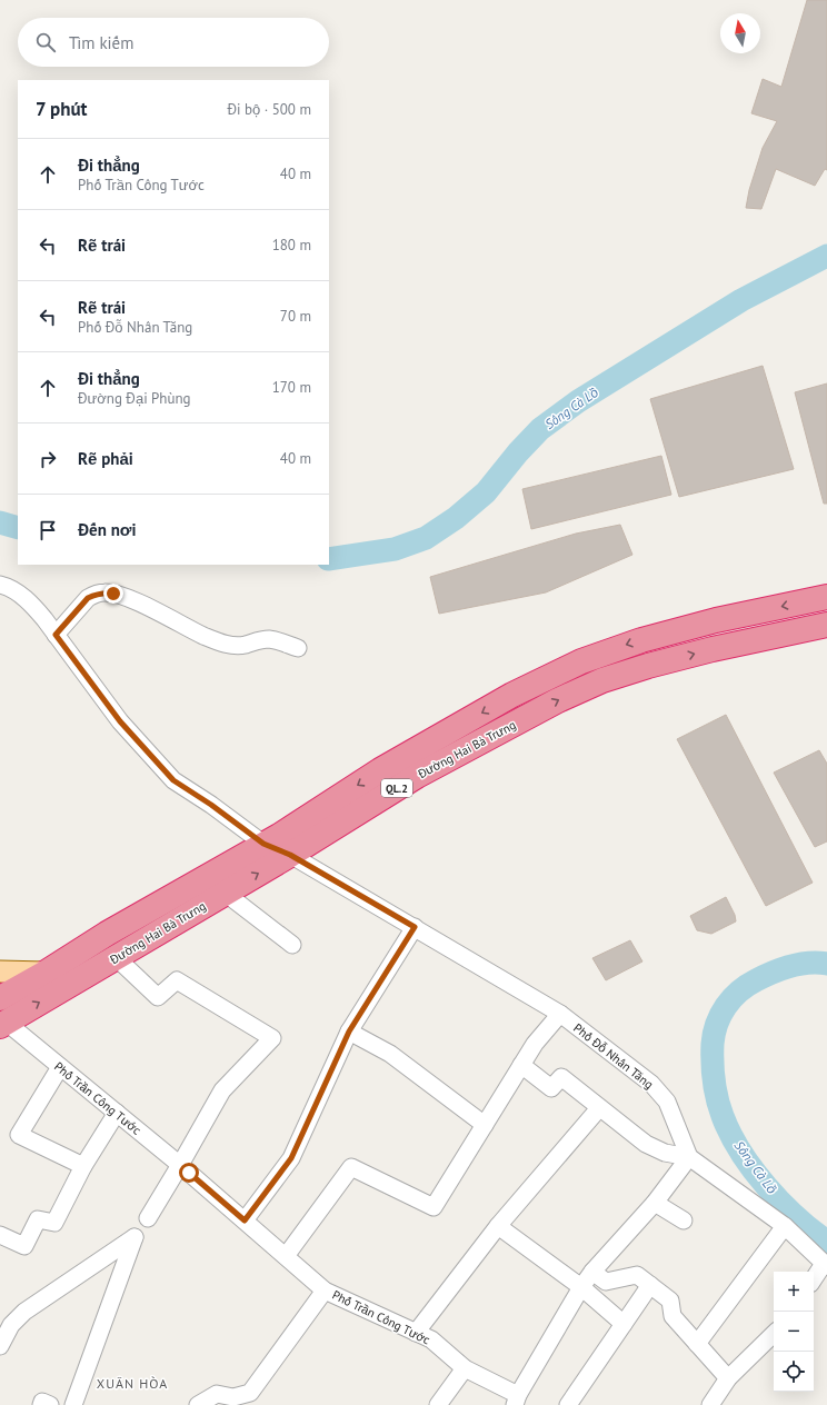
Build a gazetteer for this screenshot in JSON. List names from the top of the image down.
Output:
{
  "streets": {
    "highway": ["Đường Hai Bà Trưng", "QL.2"],
    "street": ["Phố Đỗ Nhân Tăng", "Phố Trần Công Tước"]
  },
  "crossings": [
    ["Đường Hai Bà Trưng", "Phố Đỗ Nhân Tăng"],
    ["Đường Hai Bà Trưng", "Phố Trần Công Tước"]
  ],
  "districts": ["XUÂN HÒA"],
  "water": ["Sông Cà Lồ"],
  "north": "top",
  "page": {
    "search": "Tìm kiếm",
    "heading": ["7 phút", "Đi bộ · 500 m"],
    "list": [
      ["Đi thẳng", "Phố Trần Công Tước", "40 m"],
      ["Rẽ trái", "180 m"],
      ["Rẽ trái", "Phố Đỗ Nhân Tăng", "70 m"],
      ["Đi thẳng", "Đường Đại Phùng", "170 m"],
      ["Rẽ phải", "40 m"],
      "Đến nơi"
    ],
    "map_buttons": ["+", "−"]
  }
}
